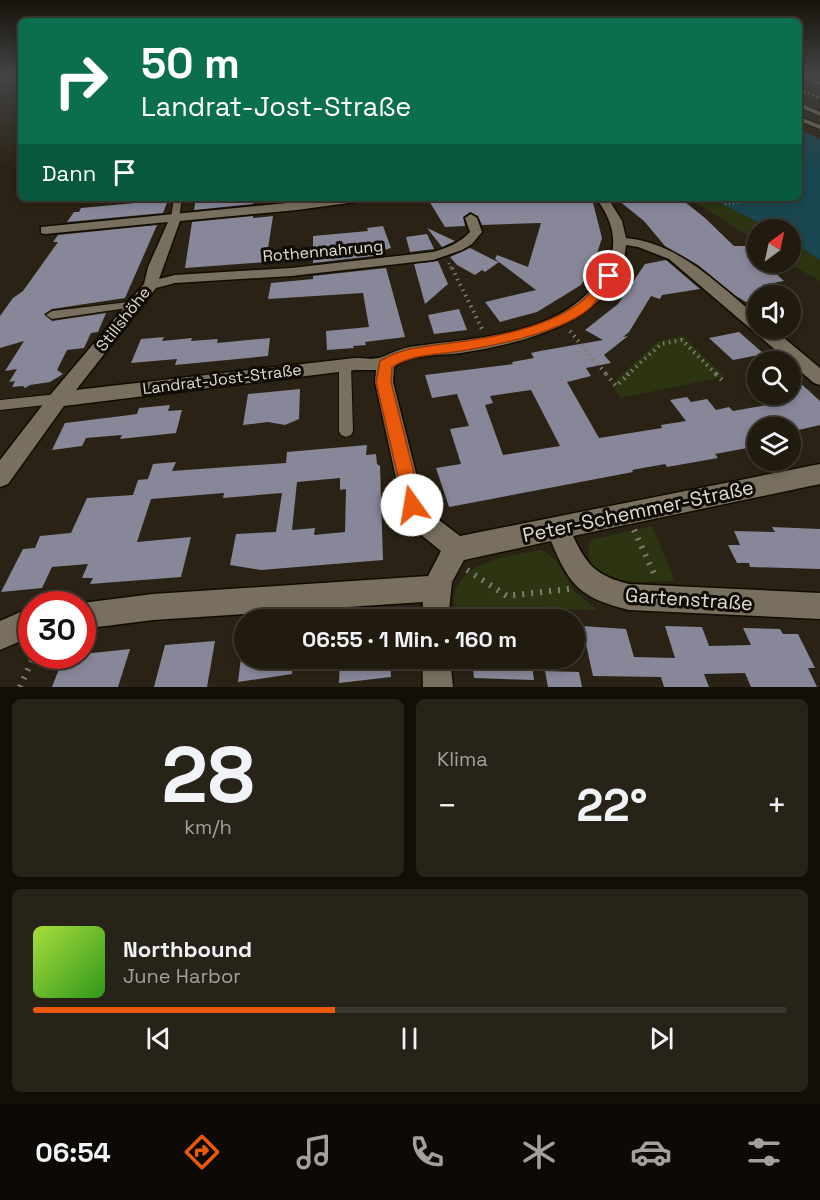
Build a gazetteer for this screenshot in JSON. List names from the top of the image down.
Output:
{
  "streets": {
    "street": [
      "Rothennahrung",
      "Stillshöhe",
      "Landrat-Jost-Straße",
      "Peter-Schemmer-Straße",
      "Gartenstraße"
    ]
  },
  "crossings": [
    ["Rothennahrung", "Stillshöhe"],
    ["Stillshöhe", "Landrat-Jost-Straße"],
    ["Peter-Schemmer-Straße", "Gartenstraße"]
  ],
  "north": "top right",
  "page": {
    "turn": ["50 m", "Landrat-Jost-Straße"],
    "then": "Dann",
    "limit": "30",
    "trip": "06:55 · 1 Min. · 160 m",
    "tile": [
      ["28", "km/h"],
      "Klima"
    ],
    "heat": ["−", "22°", "+"],
    "song": ["Northbound", "June Harbor"],
    "tabs": "06:54"
  }
}
